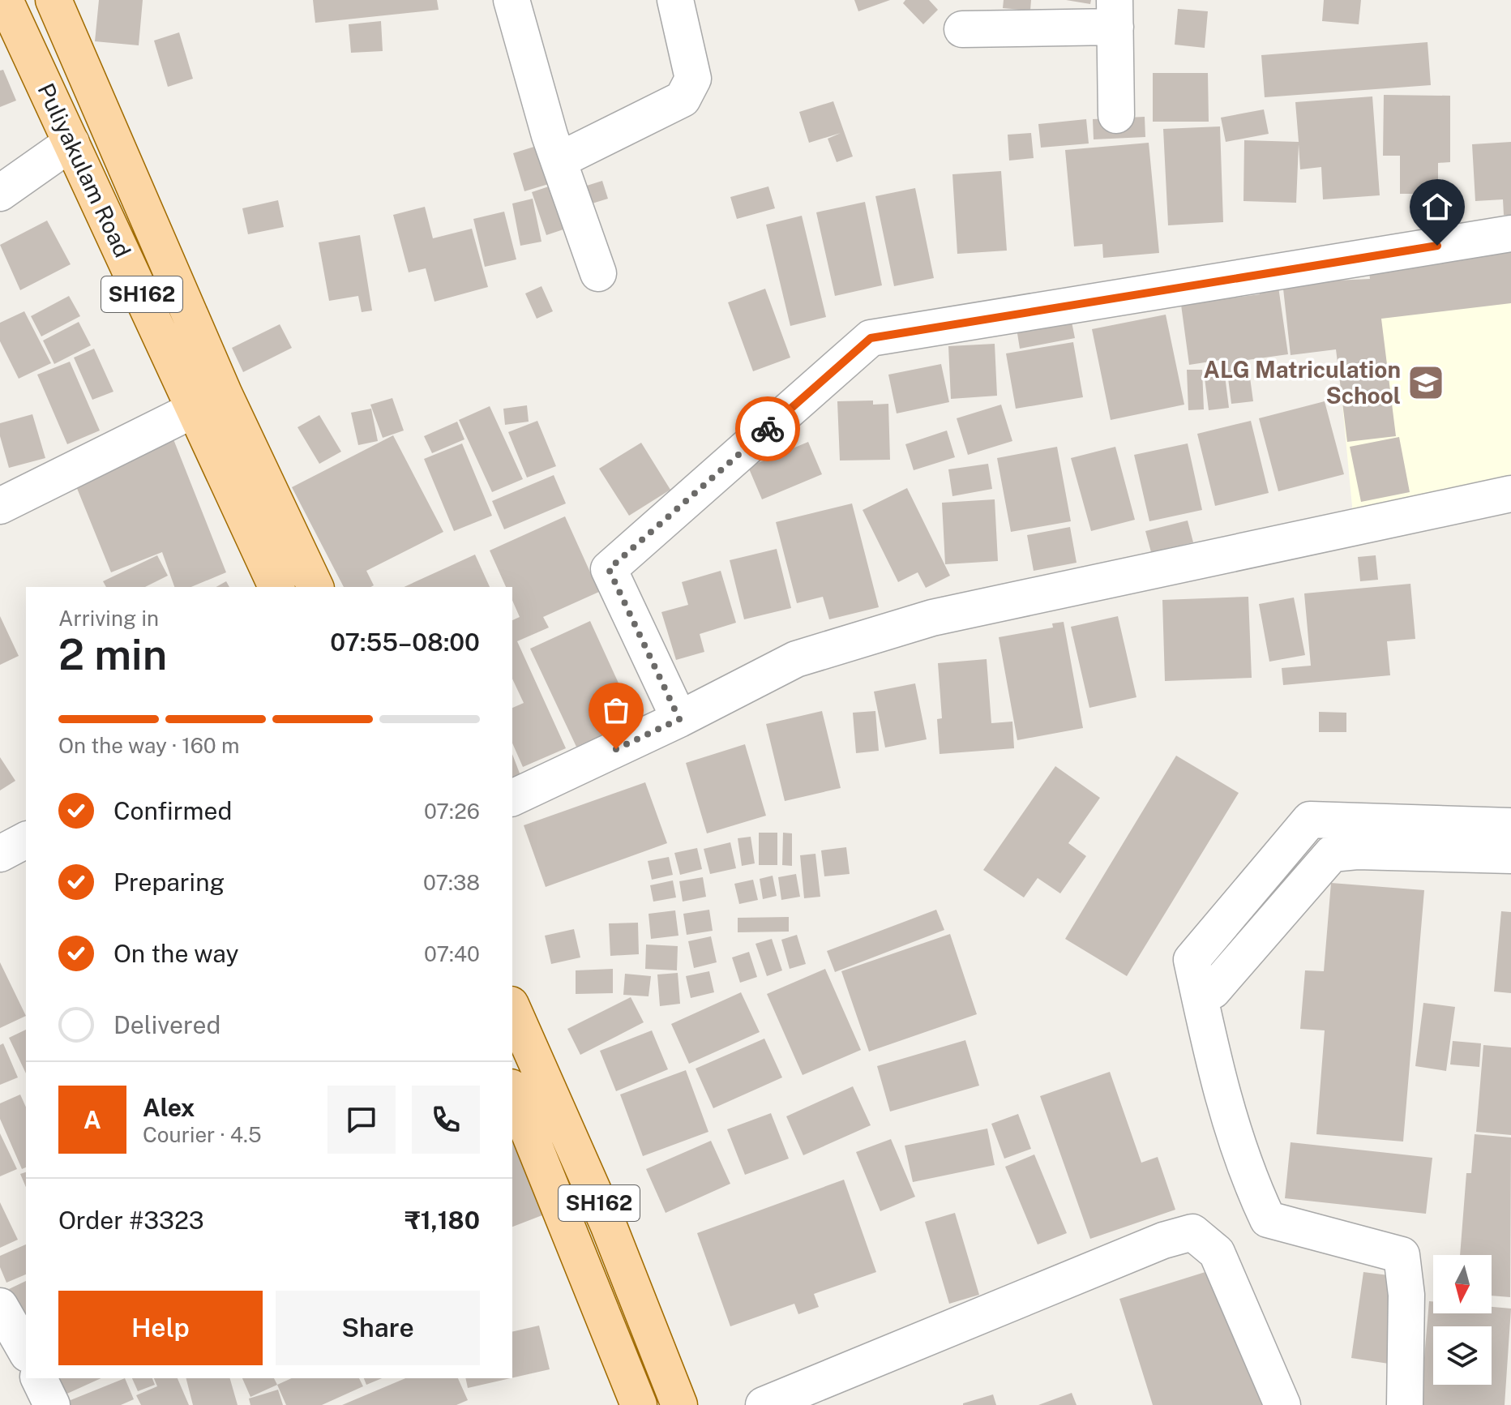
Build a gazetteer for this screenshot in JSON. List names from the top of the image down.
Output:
{
  "streets": {
    "main road": ["Puliyakulam Road", "SH162"]
  },
  "places": {
    "school or university": ["ALG Matriculation School"]
  },
  "north": "bottom",
  "page": {
    "heading": ["2 min", "Arriving in", "07:55–08:00"],
    "panel": [
      "Alex",
      "Courier · 4.5",
      "Order #3323",
      "₹1,180"
    ],
    "bar": "On the way · 160 m",
    "list": [
      ["Confirmed", "07:26"],
      ["Preparing", "07:38"],
      ["On the way", "07:40"],
      "Delivered"
    ],
    "round": "A",
    "buttons": ["Help", "Share"]
  }
}
